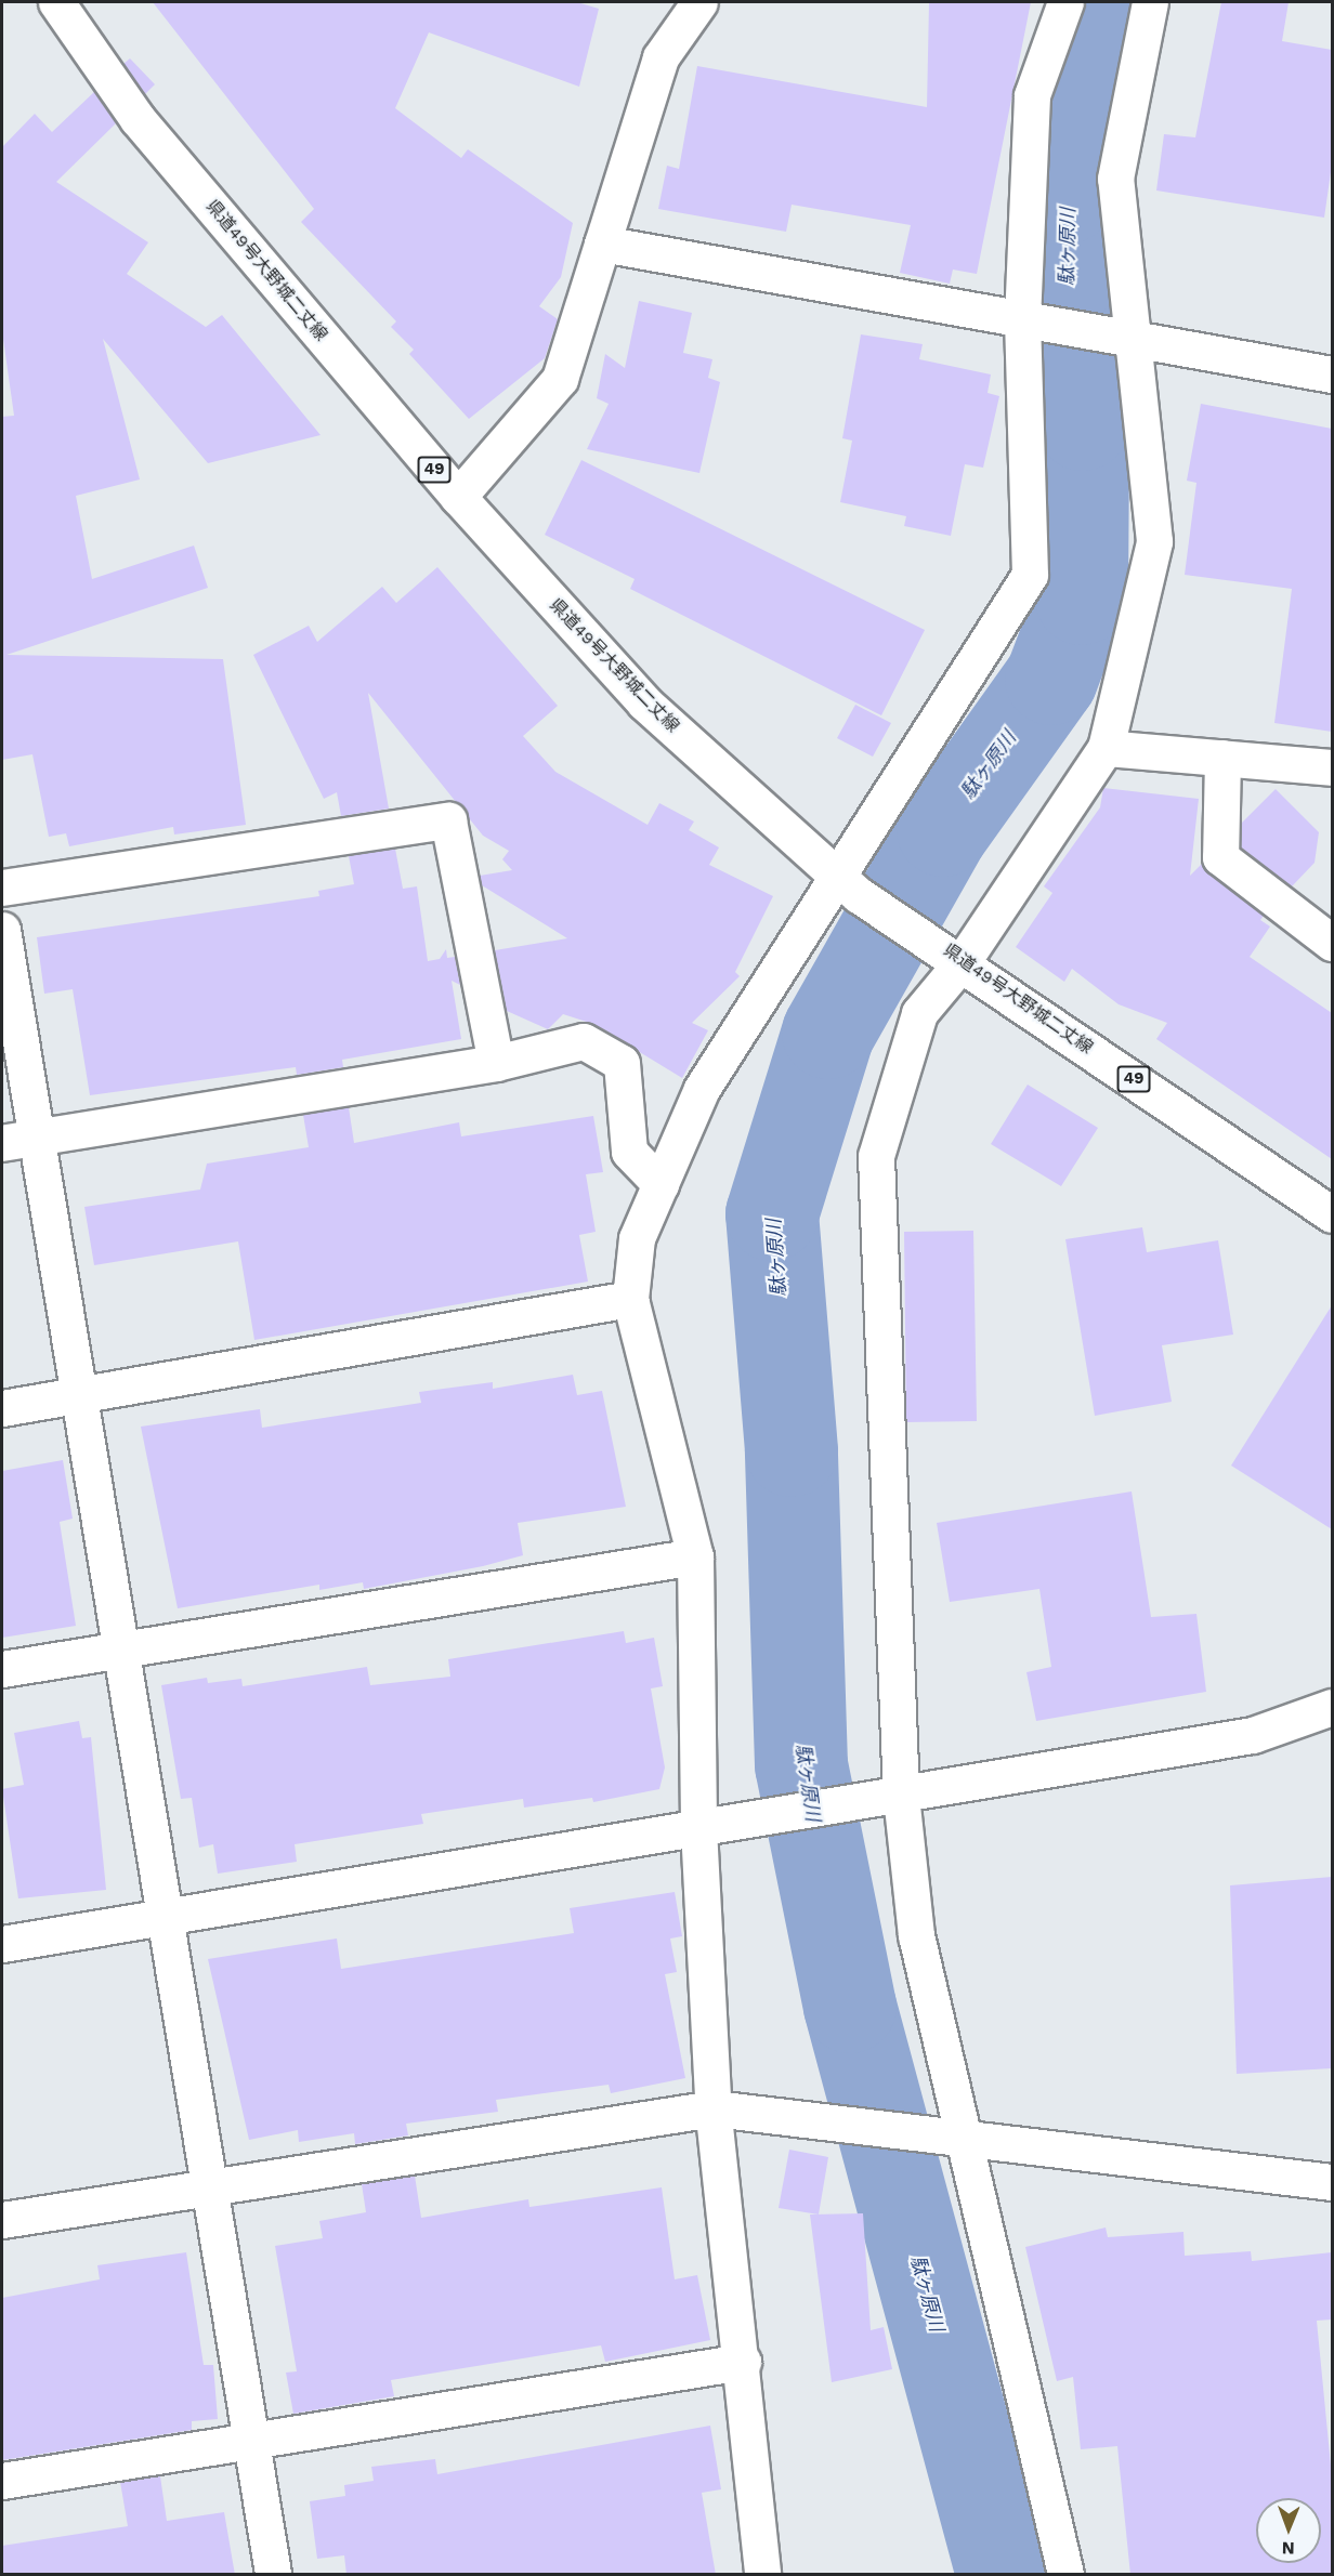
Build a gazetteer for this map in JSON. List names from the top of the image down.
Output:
{
  "streets": {
    "street": ["県道49号大野城二丈線", "49"]
  },
  "water": ["駄ヶ原川"],
  "north": "bottom"
}
